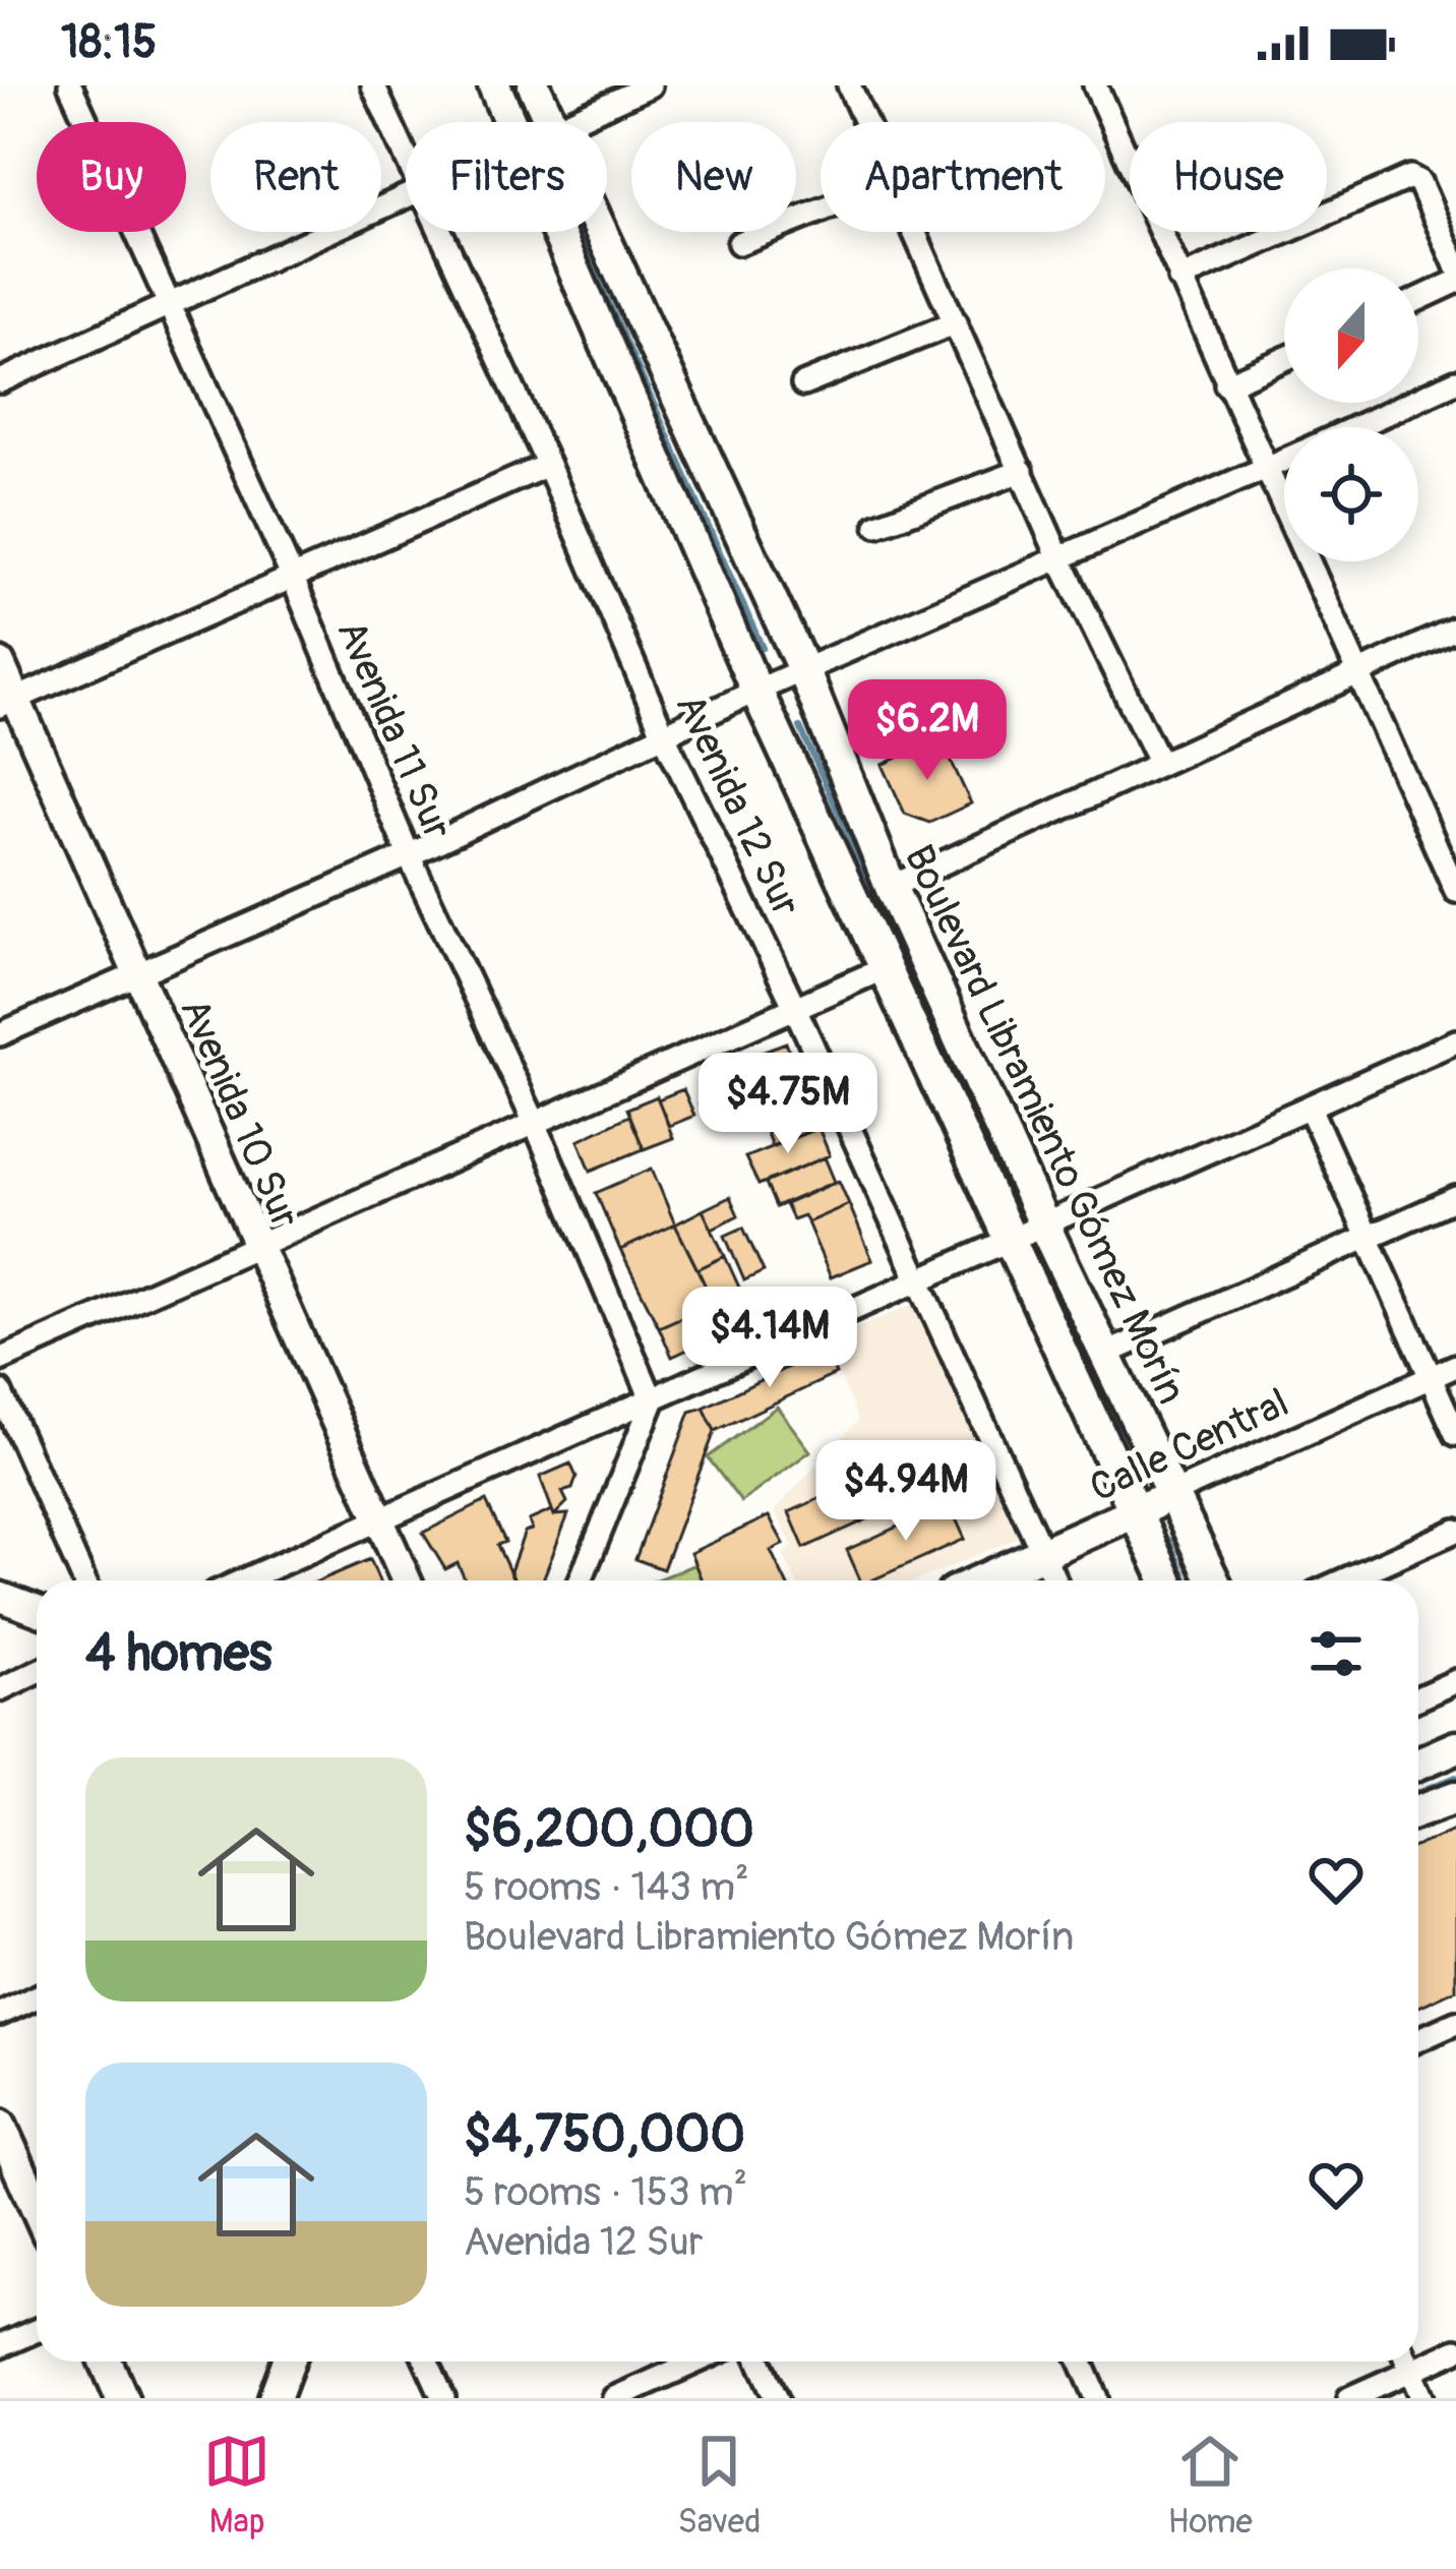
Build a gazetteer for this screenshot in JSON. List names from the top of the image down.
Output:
{
  "streets": {
    "main road": ["Boulevard Libramiento Gómez Morín", "Calle Central"],
    "street": ["Avenida 11 Sur", "Avenida 12 Sur", "Avenida 10 Sur"]
  },
  "crossings": [
    ["Avenida 12 Sur", "Calle Central"],
    ["Boulevard Libramiento Gómez Morín", "Calle Central"]
  ],
  "north": "bottom",
  "page": {
    "status": "18:15",
    "chip": [
      "Buy",
      "Rent",
      "Filters",
      "New",
      "Apartment",
      "House"
    ],
    "price": [
      "$6.2M",
      "$4.75M",
      "$4.14M",
      "$4.94M"
    ],
    "heading": "4 homes",
    "list": [
      {
        "name": "$6,200,000",
        "note": "5 rooms · 143 m² · Boulevard Libramiento Gómez Morín"
      },
      {
        "name": "$4,750,000",
        "note": "5 rooms · 153 m² · Avenida 12 Sur"
      }
    ],
    "tabs": ["Map", "Saved", "Home"]
  }
}
